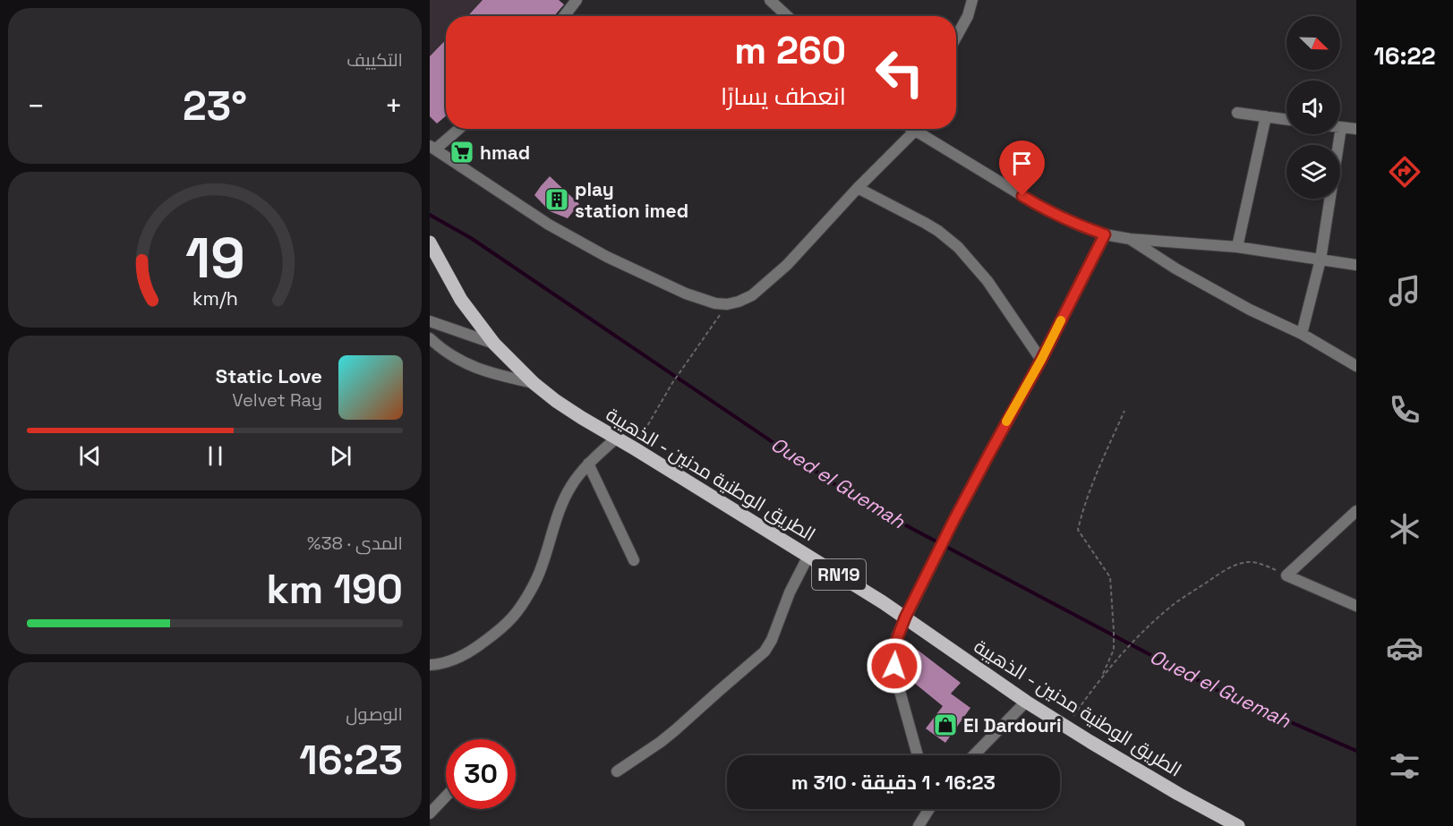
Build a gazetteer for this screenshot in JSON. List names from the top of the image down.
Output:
{
  "streets": {
    "main road": ["الطريق الوطنية مدنين - الذهيبة", "RN19"]
  },
  "water": ["Oued el Guemah"],
  "places": {
    "supermarket": ["hmad"],
    "building": ["play station imed"],
    "shop": ["El Dardouri"]
  },
  "north": "bottom right",
  "page": {
    "tabs": "16:22",
    "tile": [
      "التكييف",
      ["المدى · 38%", "190 km"],
      ["الوصول", "16:23"]
    ],
    "turn": ["260 m", "انعطف يسارًا"],
    "heat": ["−", "23°", "+"],
    "song": ["Static Love", "Velvet Ray"],
    "limit": "30",
    "trip": "16:23 · 1 دقيقة · 310 m",
    "gauge": ["19", "km/h"]
  }
}
